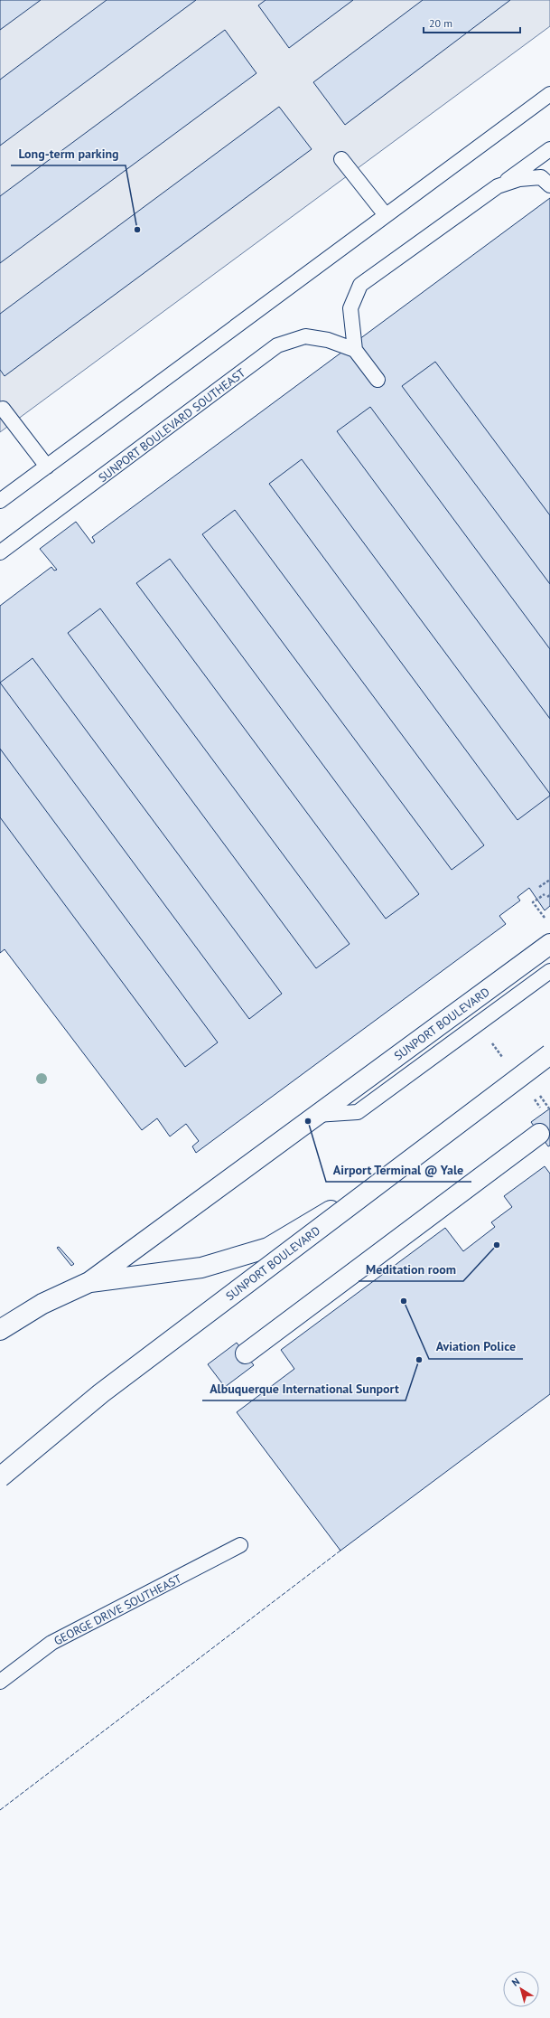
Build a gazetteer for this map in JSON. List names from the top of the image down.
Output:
{
  "streets": {
    "main road": ["SUNPORT BOULEVARD"],
    "lane": ["SUNPORT BOULEVARD SOUTHEAST", "GEORGE DRIVE SOUTHEAST"]
  },
  "places": [
    "Long-term parking",
    "Airport Terminal @ Yale",
    "Meditation room",
    "Aviation Police",
    "Albuquerque International Sunport"
  ],
  "scale_bar": "20 m",
  "north": "top left"
}
